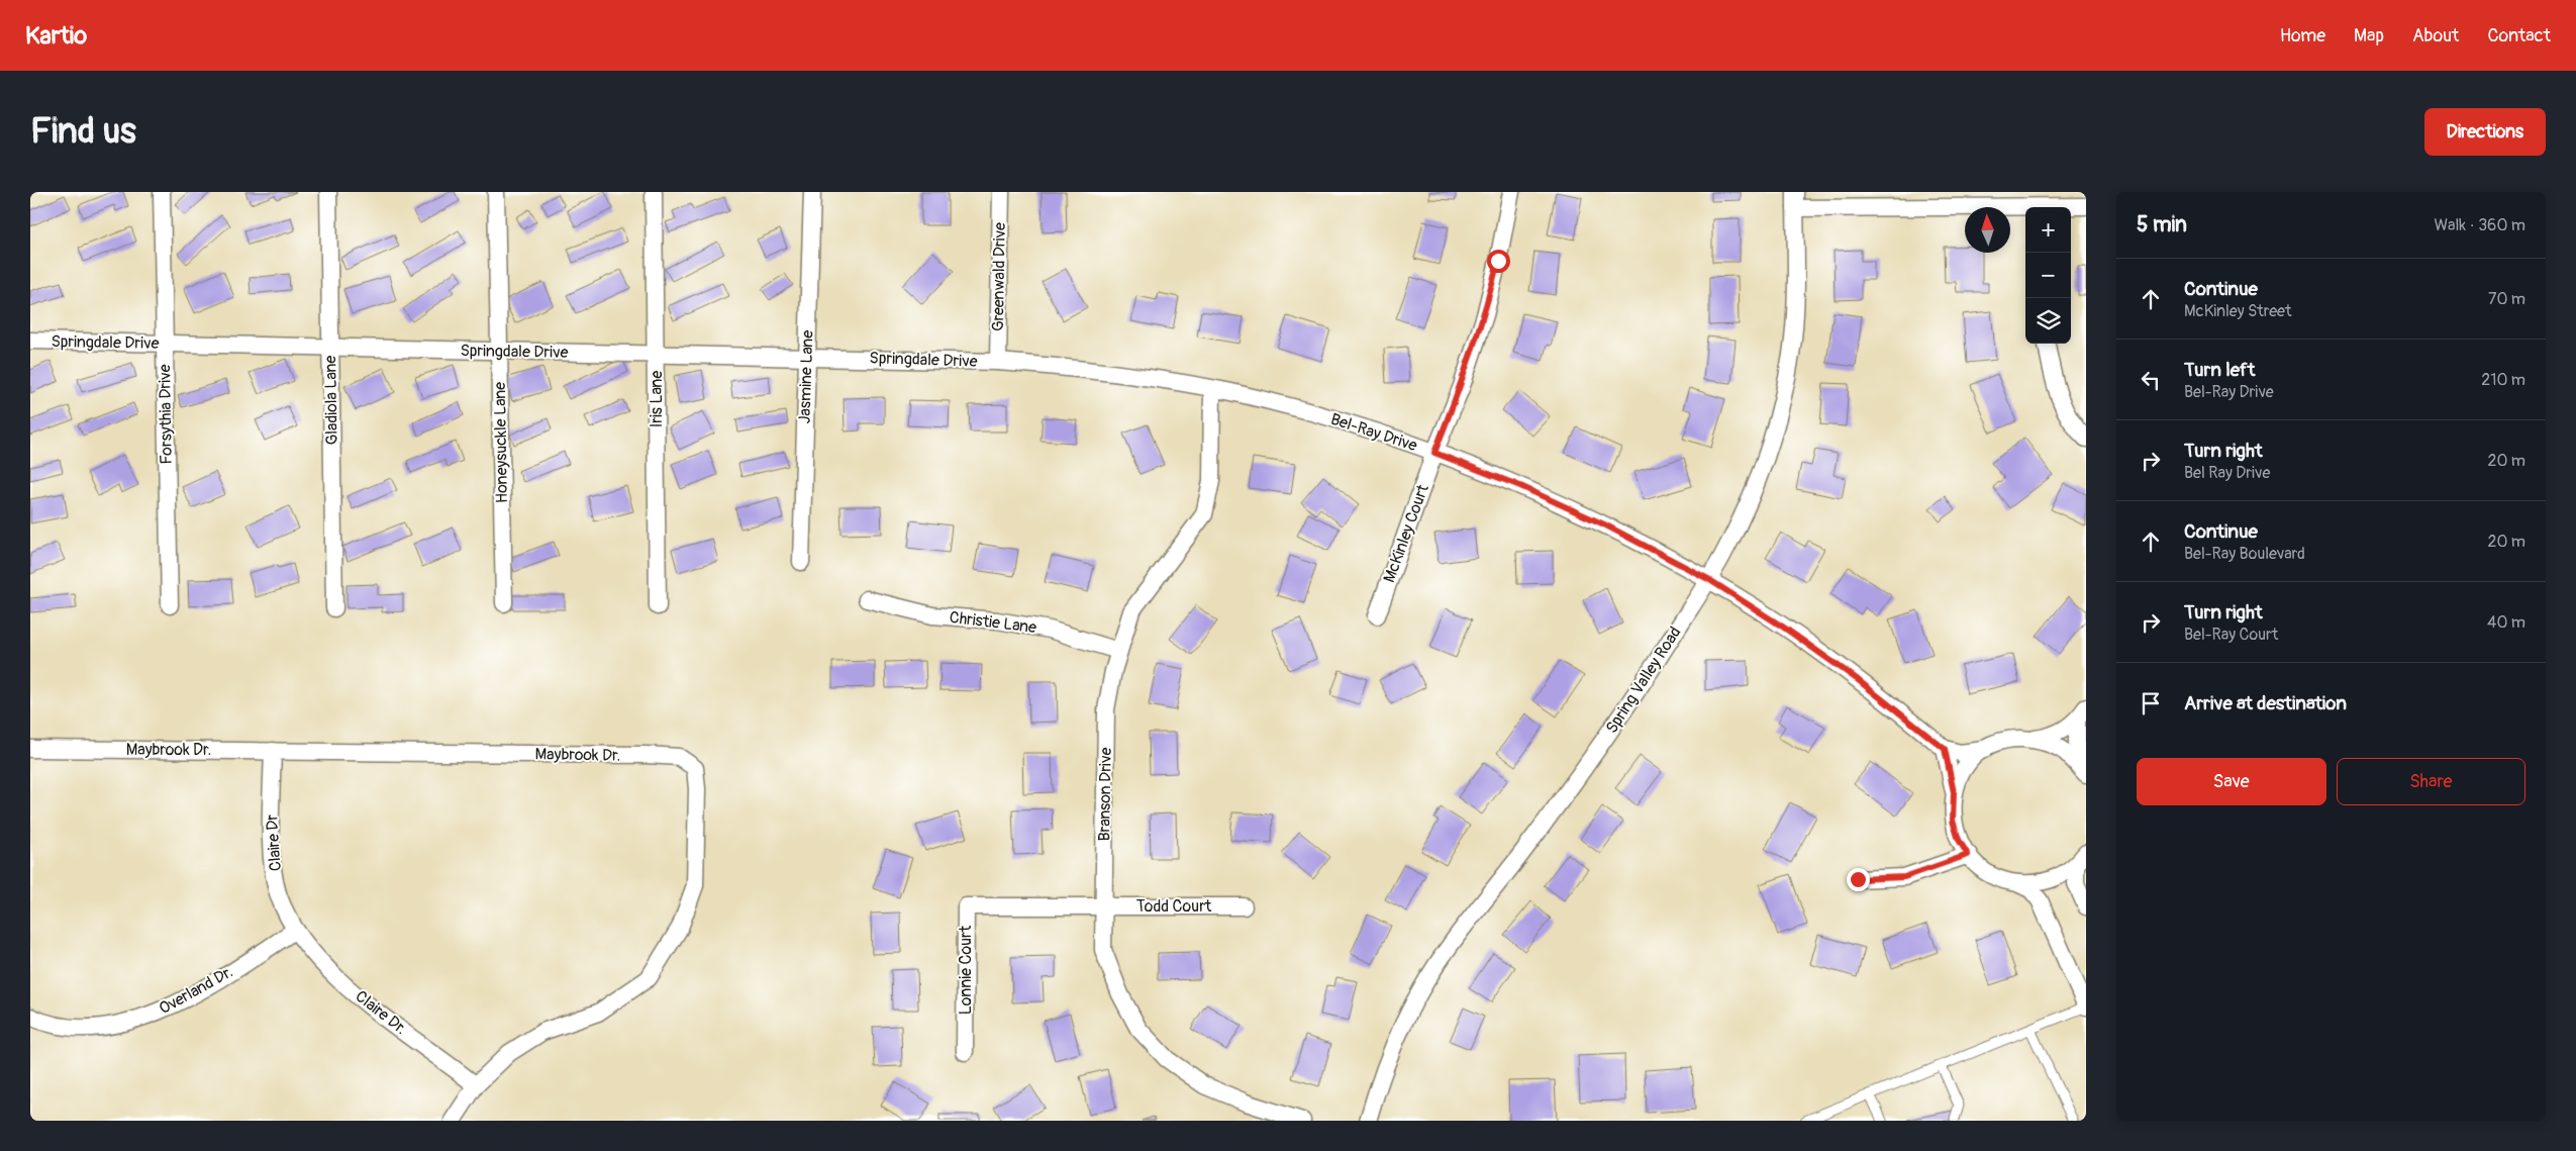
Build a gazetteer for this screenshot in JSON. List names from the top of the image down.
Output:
{
  "streets": {
    "street": [
      "Greenwald Drive",
      "Springdale Drive",
      "Jasmine Lane",
      "Iris Lane",
      "Gladiola Lane",
      "Forsythia Drive",
      "Bel-Ray Drive",
      "Honeysuckle Lane",
      "McKinley Court",
      "Christie Lane",
      "Spring Valley Road",
      "Maybrook Dr.",
      "Branson Drive",
      "Claire Dr",
      "Todd Court",
      "Lonnie Court",
      "Overland Dr.",
      "Claire Dr."
    ]
  },
  "crossings": [
    ["Greenwald Drive", "Springdale Drive"],
    ["Greenwald Drive", "Bel-Ray Drive"],
    ["Springdale Drive", "Jasmine Lane"],
    ["Springdale Drive", "Iris Lane"],
    ["Springdale Drive", "Gladiola Lane"],
    ["Springdale Drive", "Forsythia Drive"],
    ["Springdale Drive", "Bel-Ray Drive"],
    ["Springdale Drive", "Honeysuckle Lane"],
    ["Bel-Ray Drive", "McKinley Court"],
    ["Bel-Ray Drive", "Spring Valley Road"],
    ["Bel-Ray Drive", "Branson Drive"],
    ["Christie Lane", "Branson Drive"],
    ["Maybrook Dr.", "Claire Dr"],
    ["Maybrook Dr.", "Claire Dr."],
    ["Branson Drive", "Todd Court"],
    ["Branson Drive", "Lonnie Court"],
    ["Claire Dr", "Overland Dr."],
    ["Claire Dr", "Claire Dr."],
    ["Todd Court", "Lonnie Court"],
    ["Overland Dr.", "Claire Dr."]
  ],
  "north": "top",
  "page": {
    "header": "Kartio",
    "nav": [
      "Home",
      "Map",
      "About",
      "Contact"
    ],
    "buttons": [
      "Directions",
      ["Save", "Share"]
    ],
    "title": "Find us",
    "heading": ["5 min", "Walk · 360 m"],
    "map_buttons": ["+", "−"],
    "list": [
      ["Continue", "McKinley Street", "70 m"],
      ["Turn left", "Bel-Ray Drive", "210 m"],
      ["Turn right", "Bel Ray Drive", "20 m"],
      ["Continue", "Bel-Ray Boulevard", "20 m"],
      ["Turn right", "Bel-Ray Court", "40 m"],
      "Arrive at destination"
    ]
  }
}
